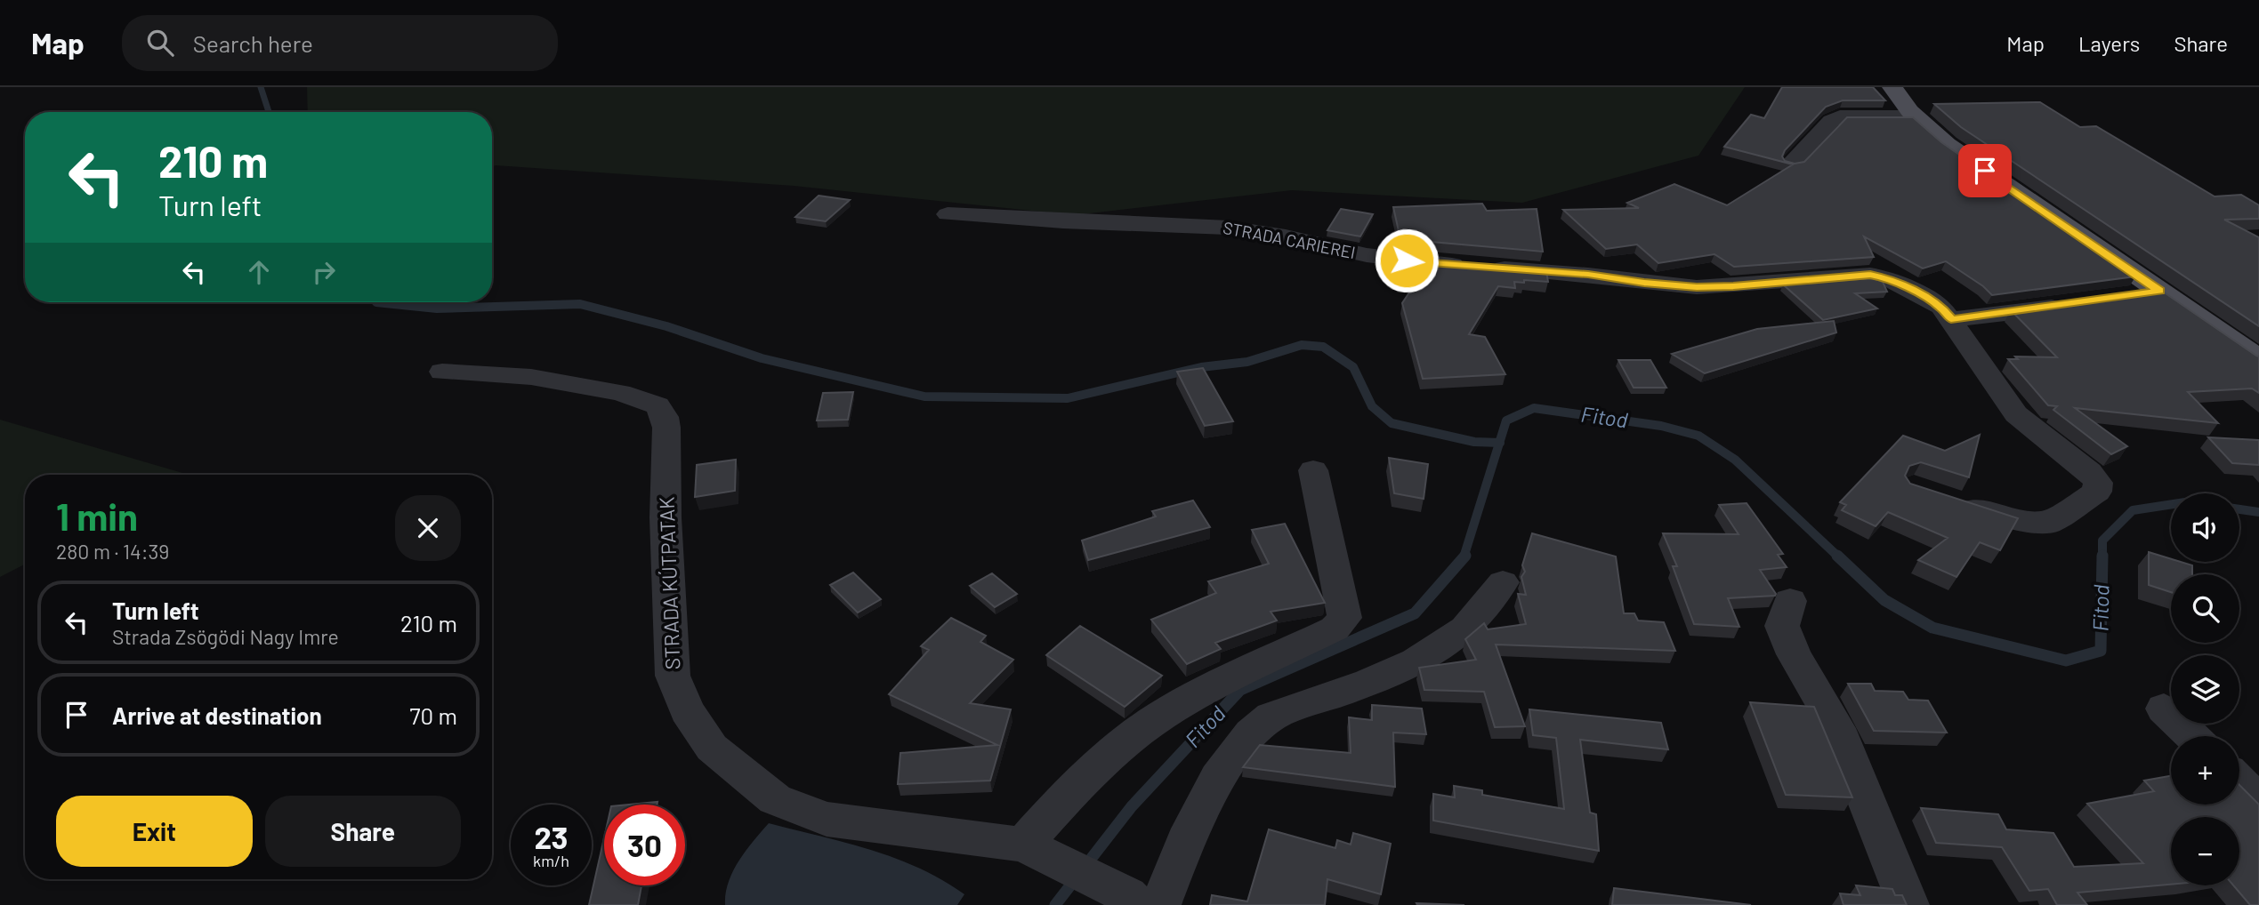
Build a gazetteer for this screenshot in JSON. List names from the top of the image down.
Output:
{
  "streets": {
    "street": ["STRADA CARIEREI", "STRADA KÚTPATAK"]
  },
  "water": ["Fitod"],
  "page": {
    "header": "Map",
    "search": "Search here",
    "nav": ["Map", "Layers", "Share"],
    "turn": ["210 m", "Turn left"],
    "heading": ["1 min", "280 m · 14:39"],
    "map_buttons": ["+", "−"],
    "list": [
      {
        "name": "Turn left",
        "note": "Strada Zsögödi Nagy Imre",
        "value": "210 m"
      },
      {
        "name": "Arrive at destination",
        "value": "70 m"
      }
    ],
    "buttons": ["Exit", "Share"],
    "speed": "23 km/h",
    "limit": "30"
  }
}
